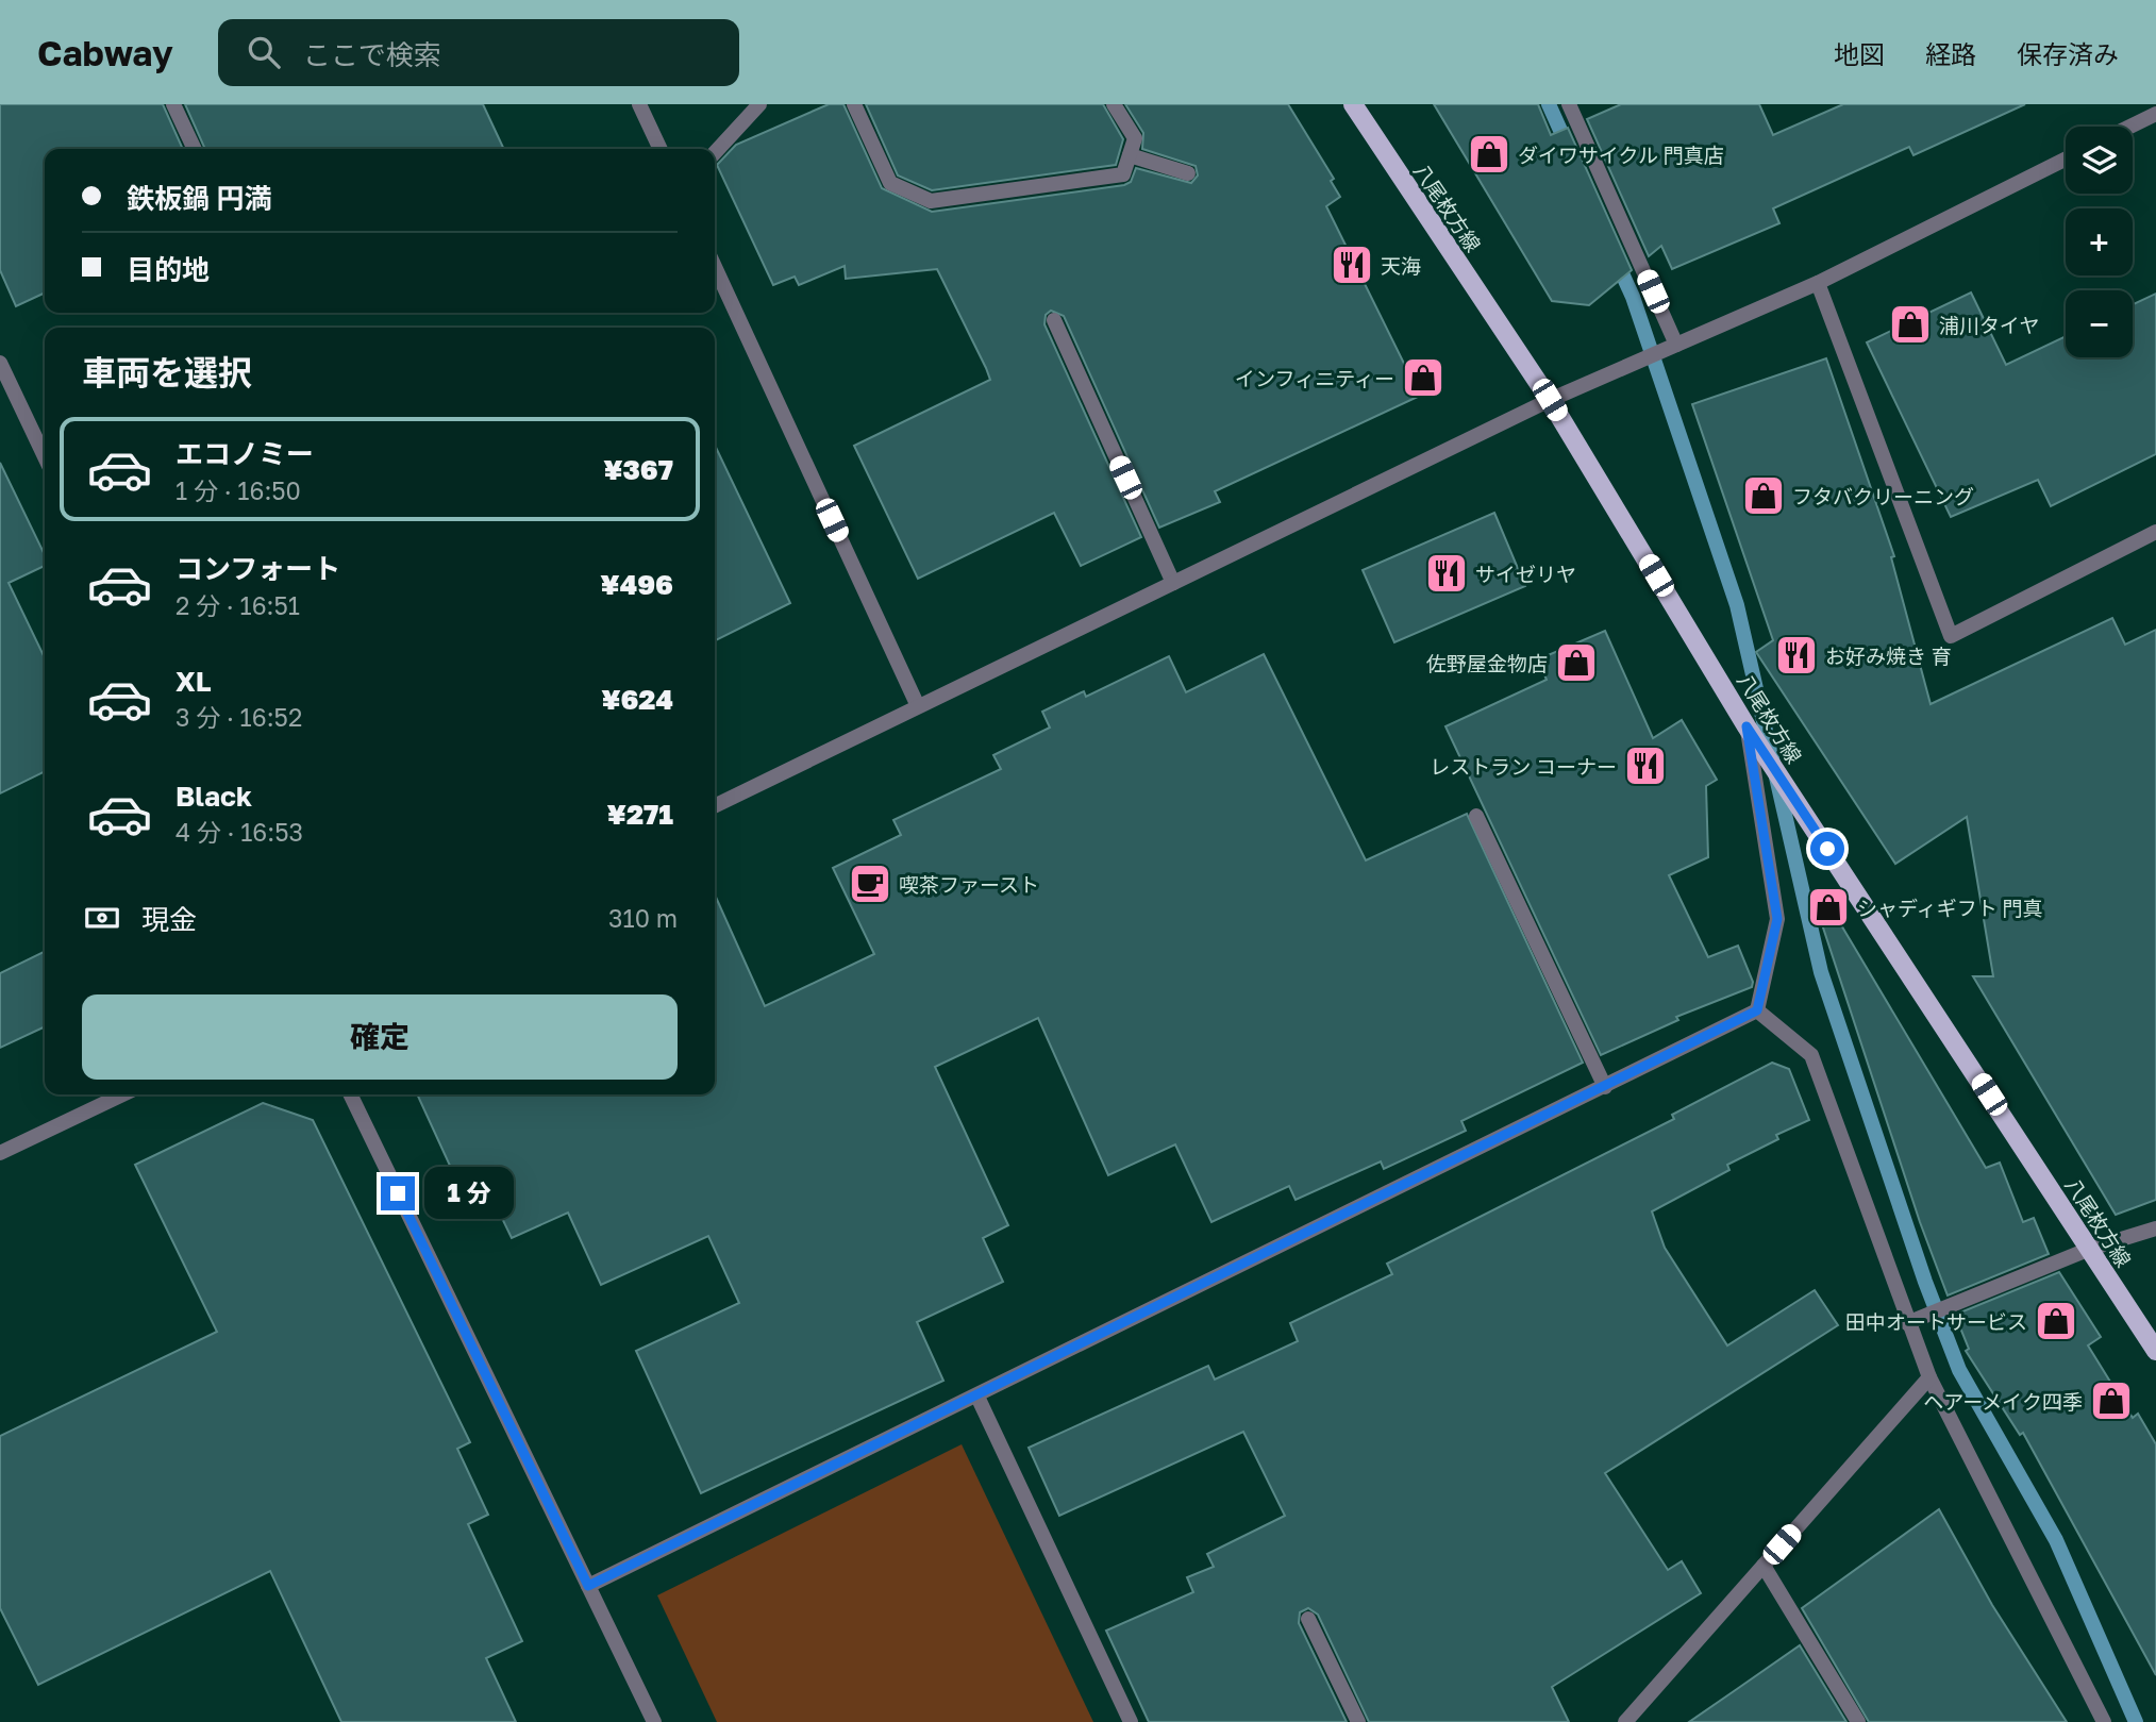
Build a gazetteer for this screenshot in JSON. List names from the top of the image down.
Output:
{
  "streets": {
    "main road": ["八尾枚方線"]
  },
  "places": {
    "shop": [
      "ダイワサイクル 門真店",
      "浦川タイヤ",
      "インフィニティー",
      "フタバクリーニング",
      "佐野屋金物店",
      "シャディギフト 門真",
      "田中オートサービス",
      "ヘアーメイク四季"
    ],
    "restaurant": [
      "天海",
      "サイゼリヤ",
      "お好み焼き 育",
      "レストラン コーナー"
    ],
    "cafe": ["喫茶ファースト"]
  },
  "page": {
    "header": "Cabway",
    "search": "ここで検索",
    "nav": ["地図", "経路", "保存済み"],
    "map_buttons": ["+", "−"],
    "banner": ["鉄板鍋 円満", "目的地"],
    "heading": "車両を選択",
    "list": [
      {
        "name": "エコノミー",
        "note": "1 分 · 16:50",
        "value": "¥367"
      },
      {
        "name": "コンフォート",
        "note": "2 分 · 16:51",
        "value": "¥496"
      },
      {
        "name": "XL",
        "note": "3 分 · 16:52",
        "value": "¥624"
      },
      {
        "name": "Black",
        "note": "4 分 · 16:53",
        "value": "¥271"
      }
    ],
    "pay": ["現金", "310 m"],
    "buttons": "確定",
    "bubble": "1 分"
  }
}
